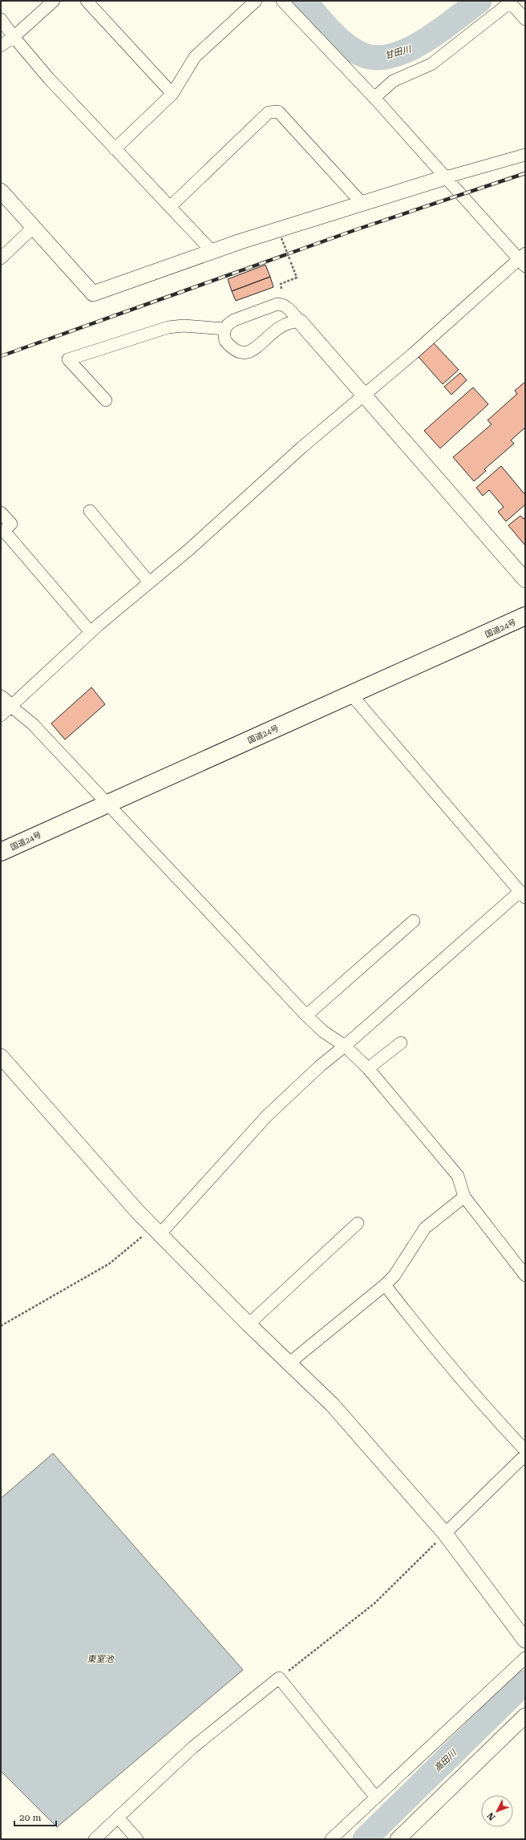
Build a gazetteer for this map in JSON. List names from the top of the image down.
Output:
{
  "streets": {
    "highway": ["国道24号"]
  },
  "water": ["甘田川", "東室池", "高田川"],
  "scale_bar": "20 m",
  "north": "bottom left"
}
